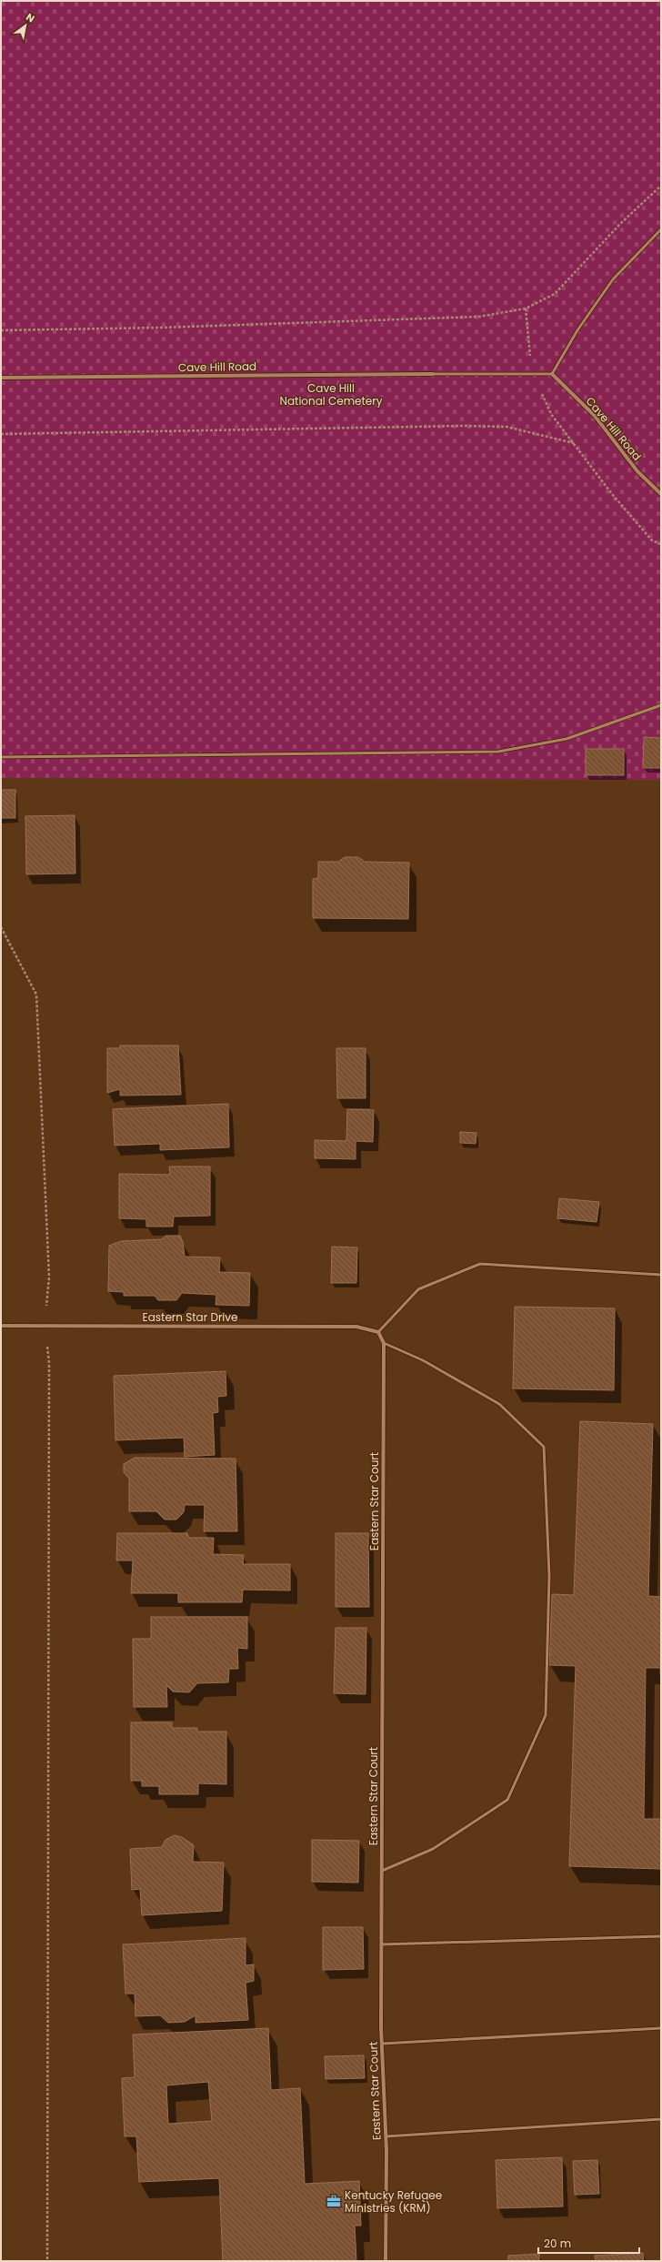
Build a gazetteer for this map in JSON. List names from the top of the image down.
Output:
{
  "streets": {
    "street": ["Cave Hill Road", "Eastern Star Drive", "Eastern Star Court"]
  },
  "crossings": [
    ["Eastern Star Drive", "Eastern Star Court"]
  ],
  "parks": ["Cave Hill National Cemetery"],
  "places": {
    "office": ["Kentucky Refugee Ministries (KRM)"]
  },
  "scale_bar": "20 m",
  "north": "top right"
}
